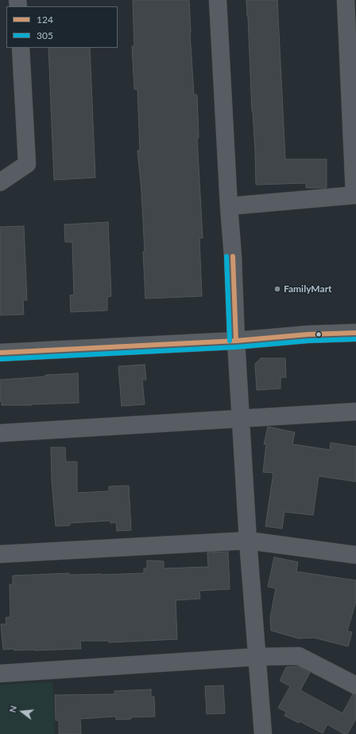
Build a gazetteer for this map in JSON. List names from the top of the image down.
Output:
{
  "places": ["FamilyMart"],
  "lines": ["transit line 124", "transit line 305"],
  "legend": ["124", "305"],
  "north": "left"
}
